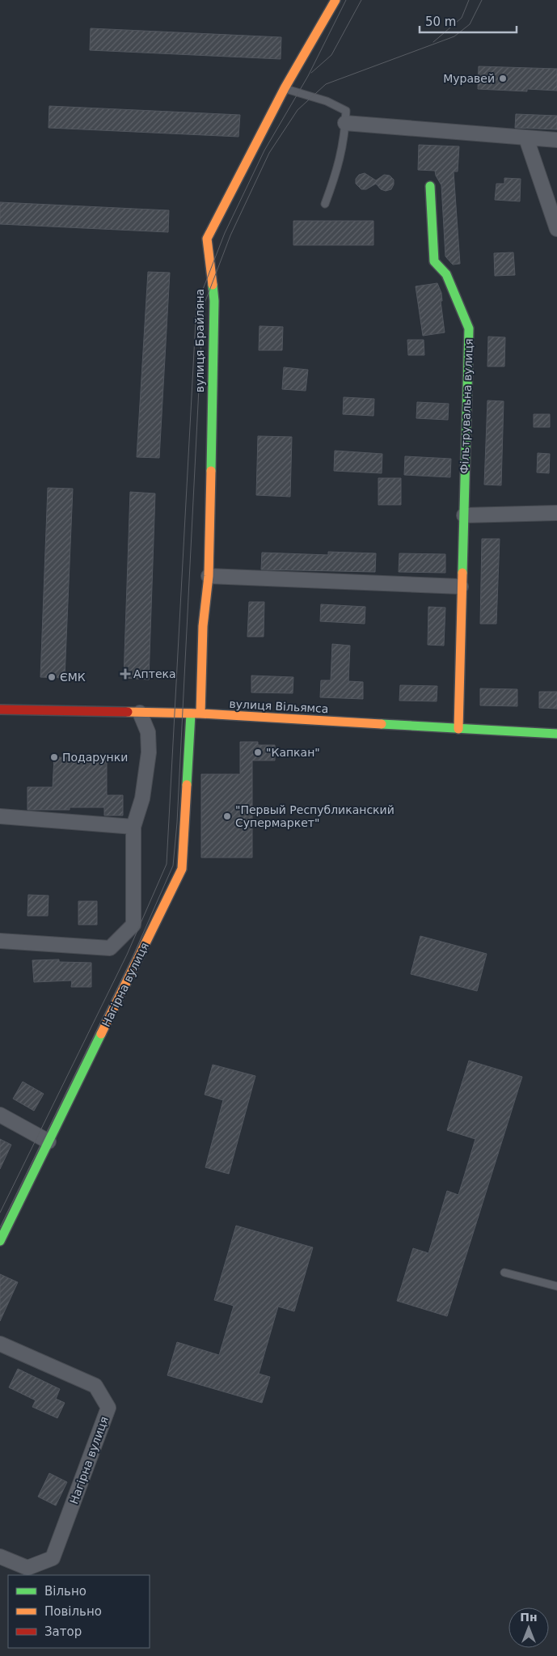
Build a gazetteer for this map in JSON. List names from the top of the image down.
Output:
{
  "streets": {
    "street": [
      "вулиця Брайляна",
      "Фільтрувальна вулиця",
      "вулиця Вільямса",
      "Нагірна вулиця"
    ]
  },
  "crossings": [
    ["вулиця Брайляна", "вулиця Вільямса"],
    ["вулиця Брайляна", "Нагірна вулиця"],
    ["Фільтрувальна вулиця", "вулиця Вільямса"],
    ["вулиця Вільямса", "Нагірна вулиця"]
  ],
  "places": {
    "other": [
      "Муравей",
      "ЄМК",
      "\"Капкан\"",
      "Подарунки",
      "\"Первый Республиканский Супермаркет\""
    ],
    "health": ["Аптека"]
  },
  "legend": ["Вільно", "Повільно", "Затор"],
  "scale_bar": "50 m",
  "north": "top"
}
